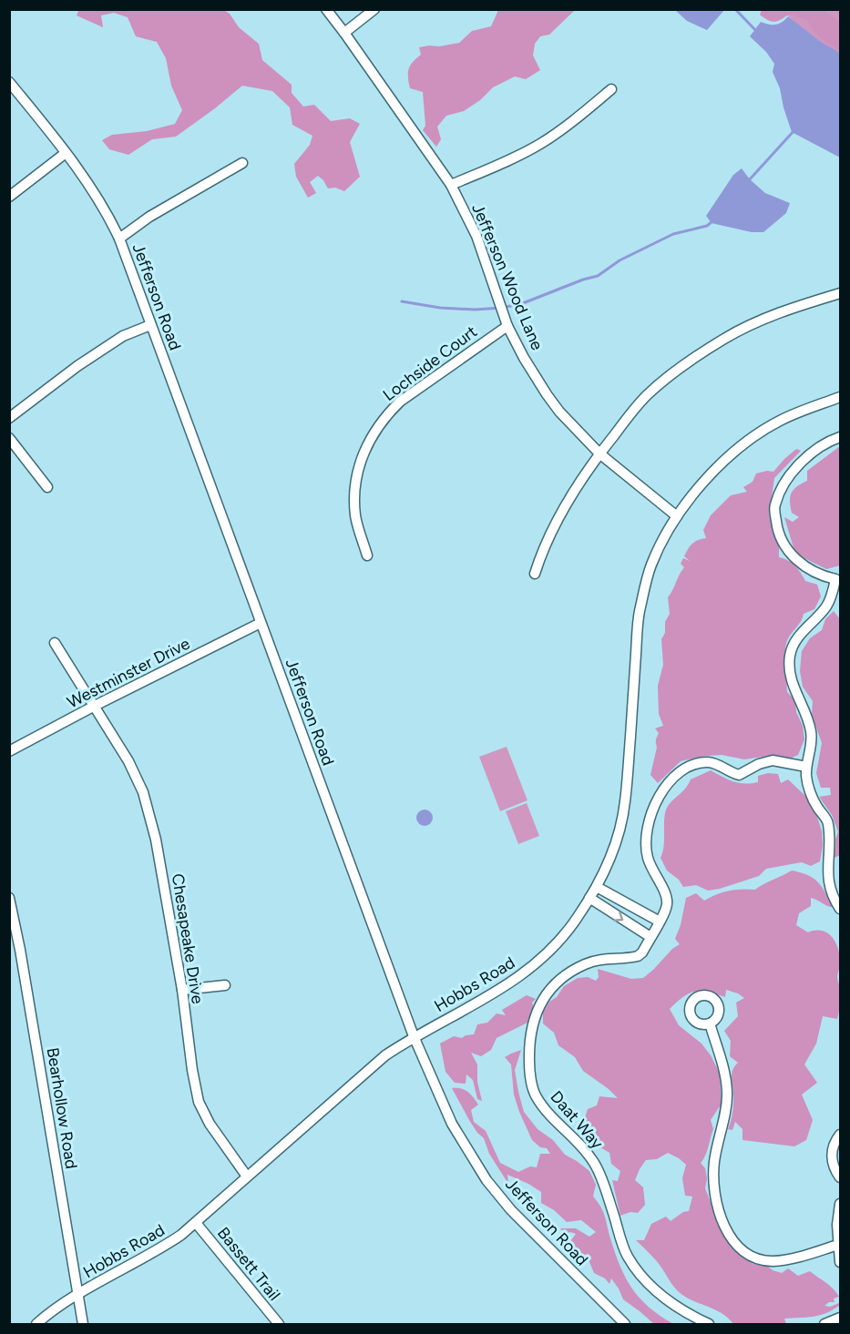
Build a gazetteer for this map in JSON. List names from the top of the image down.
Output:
{
  "streets": {
    "street": [
      "Jefferson Wood Lane",
      "Jefferson Road",
      "Lochside Court",
      "Westminster Drive",
      "Chesapeake Drive",
      "Hobbs Road",
      "Bearhollow Road",
      "Daat Way",
      "Bassett Trail"
    ]
  },
  "crossings": [
    ["Jefferson Wood Lane", "Lochside Court"],
    ["Jefferson Wood Lane", "Hobbs Road"],
    ["Jefferson Road", "Westminster Drive"],
    ["Jefferson Road", "Hobbs Road"],
    ["Westminster Drive", "Chesapeake Drive"],
    ["Chesapeake Drive", "Hobbs Road"],
    ["Hobbs Road", "Bearhollow Road"],
    ["Hobbs Road", "Bassett Trail"]
  ]
}
